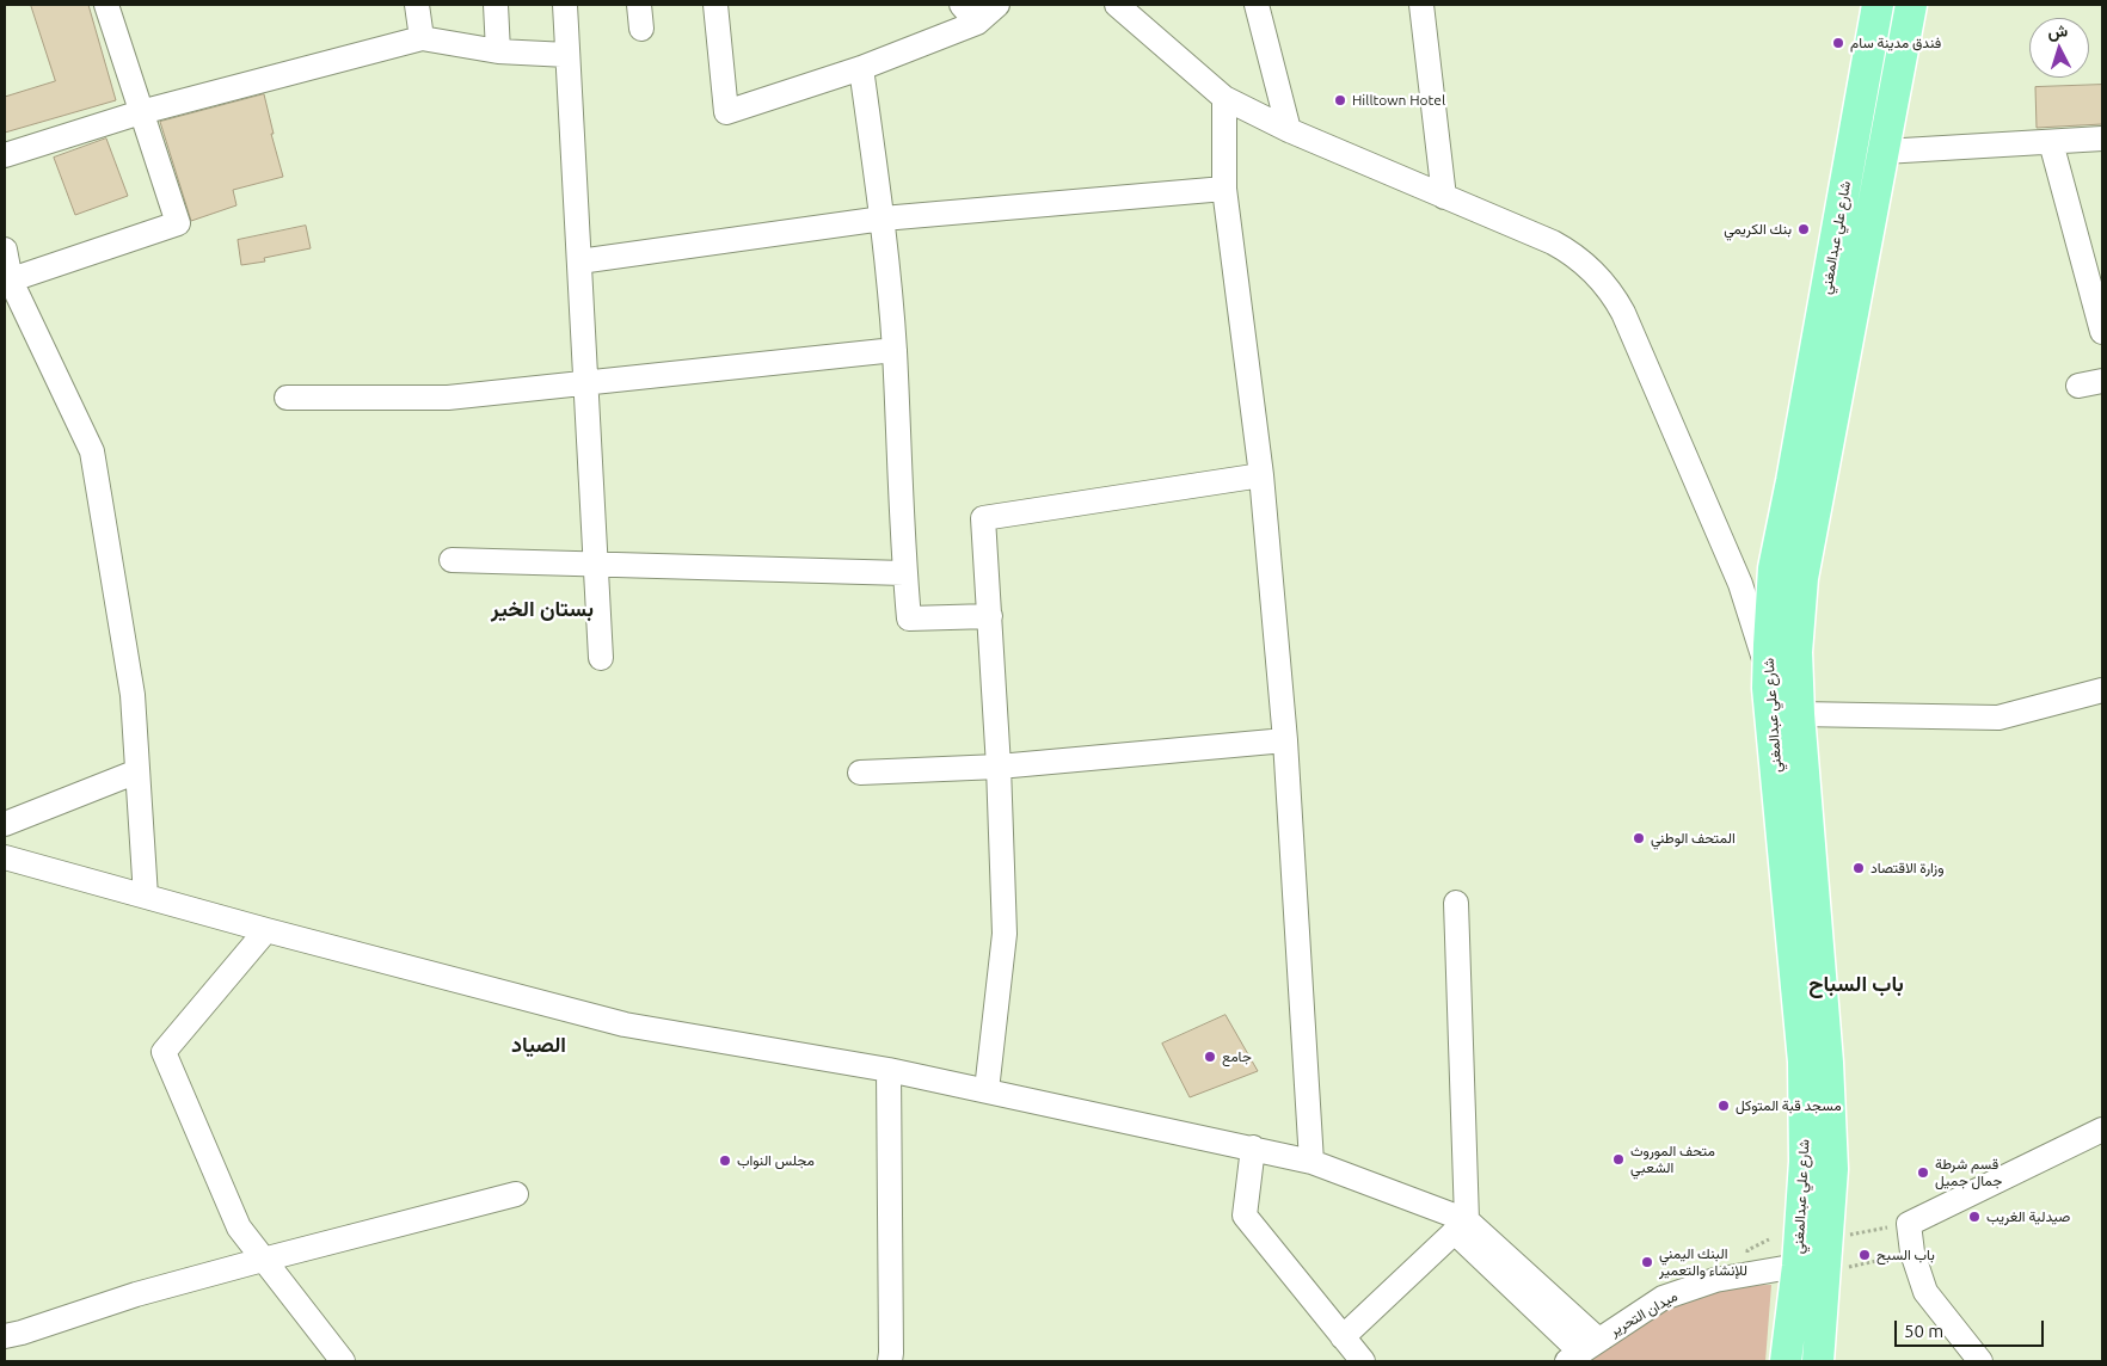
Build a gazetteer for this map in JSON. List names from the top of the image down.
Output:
{
  "streets": {
    "main road": ["شارع علي عبدالمغني"],
    "street": ["ميدان التحرير"]
  },
  "crossings": [
    ["شارع علي عبدالمغني", "ميدان التحرير"]
  ],
  "districts": ["بستان الخير", "باب السباح", "الصياد"],
  "places": [
    "فندق مدينة سام",
    "Hilltown Hotel",
    "بنك الكريمي",
    "المتحف الوطني",
    "وزارة الاقتصاد",
    "جامع",
    "مسجد قبة المتوكل",
    "متحف الموروث الشعبي",
    "مجلس النواب",
    "قسم شرطة جمال جميل",
    "صيدلية الغريب",
    "باب السبح",
    "البنك اليمني للإنشاء والتعمير"
  ],
  "scale_bar": "50 m",
  "north": "top"
}
